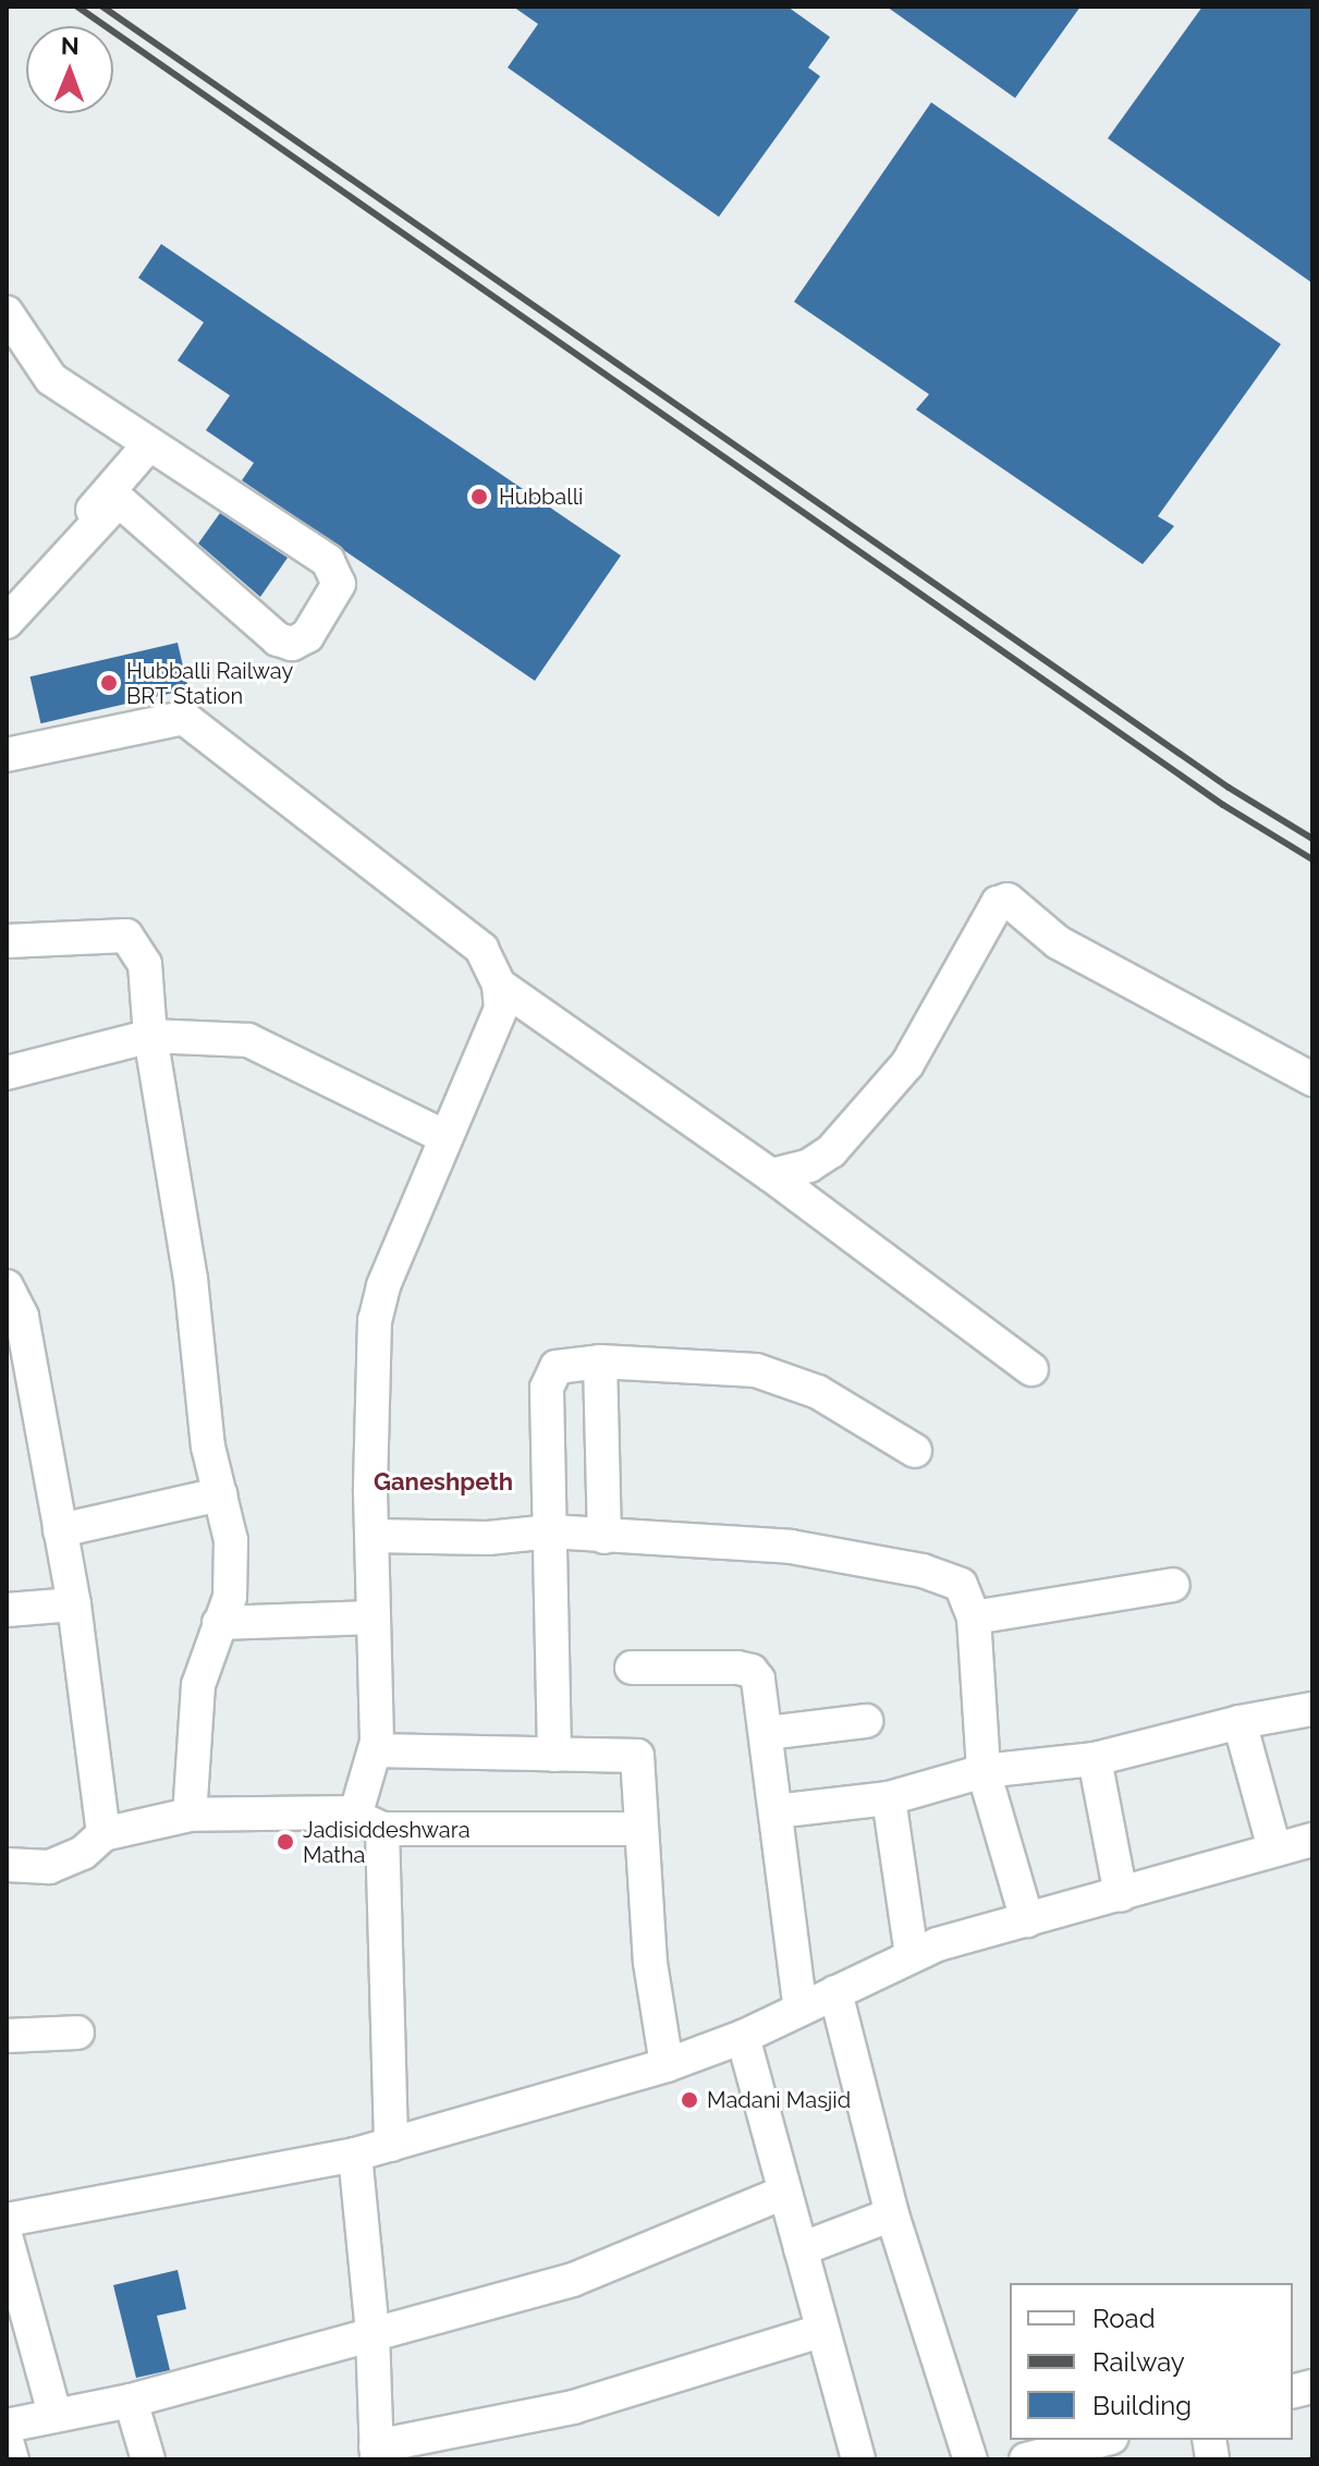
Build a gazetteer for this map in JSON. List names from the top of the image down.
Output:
{
  "districts": ["Ganeshpeth"],
  "places": [
    "Hubballi",
    "Hubballi Railway BRT Station",
    "Jadisiddeshwara Matha",
    "Madani Masjid"
  ],
  "legend": ["Road", "Railway", "Building"],
  "north": "top"
}
